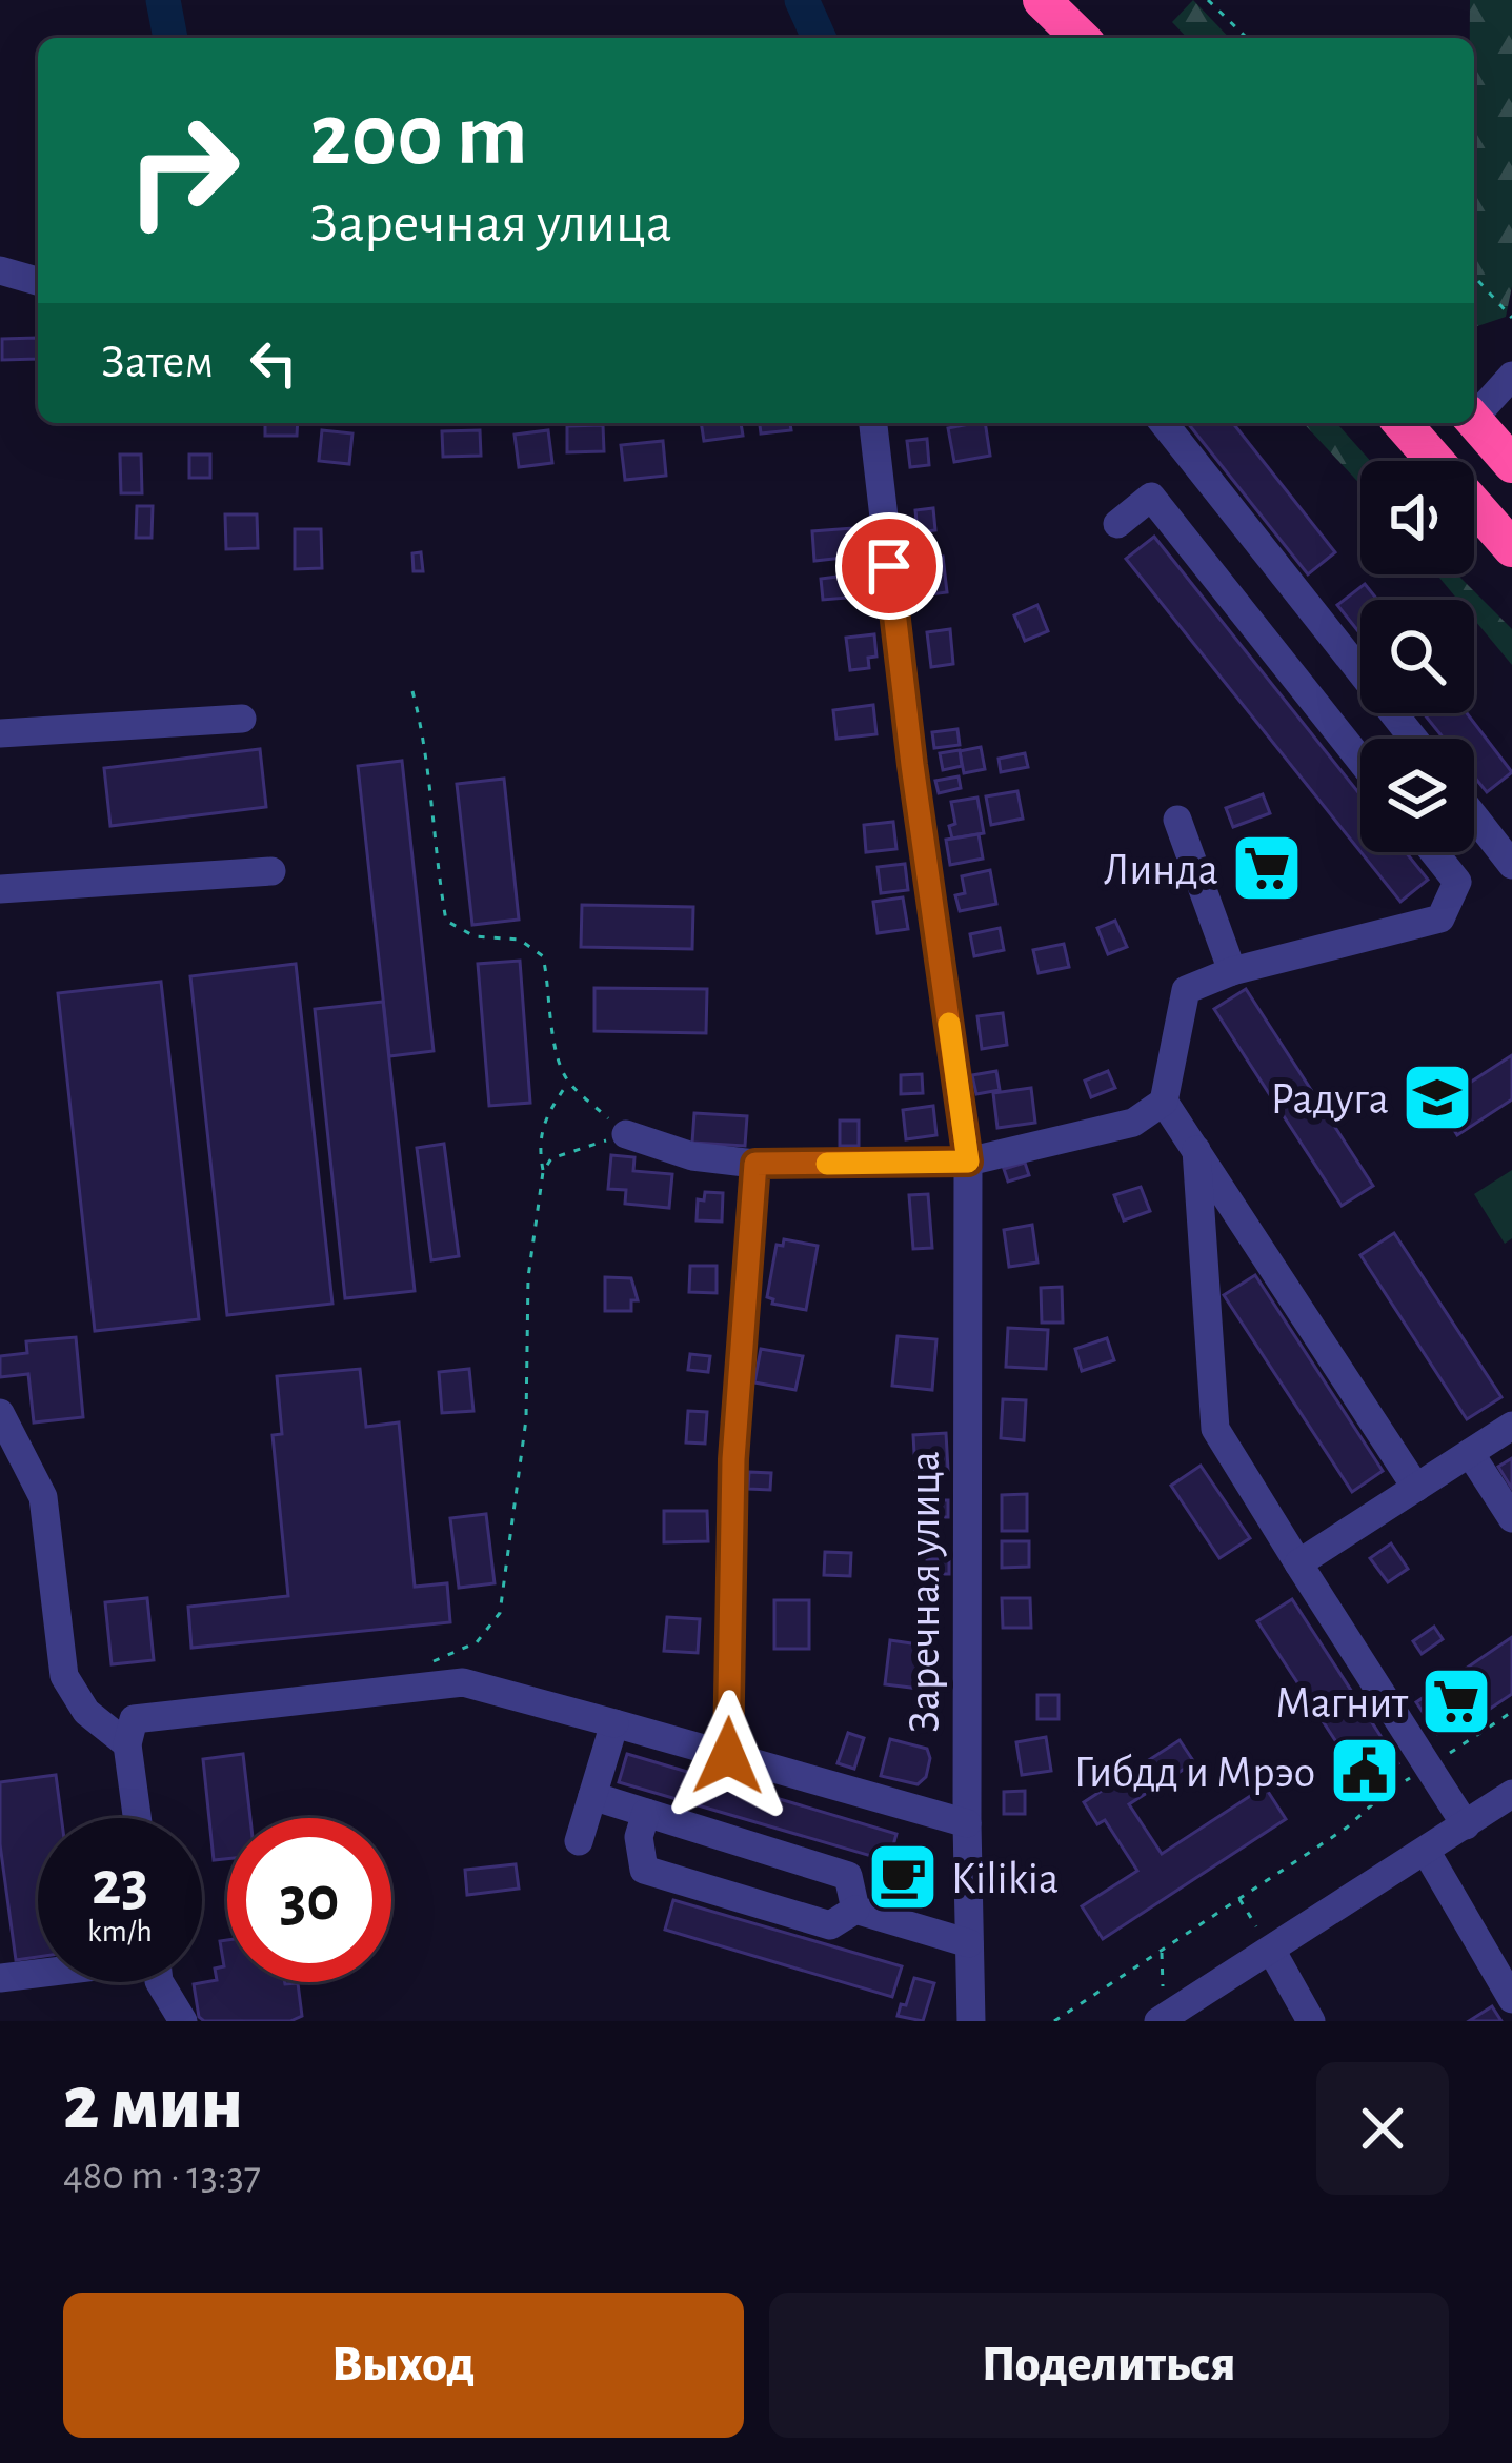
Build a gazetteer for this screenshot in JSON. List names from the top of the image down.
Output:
{
  "streets": {
    "street": ["Заречная улица"]
  },
  "places": {
    "supermarket": ["Линда", "Магнит"],
    "school or university": ["Радуга"],
    "public building": ["Гибдд и Мрэо"],
    "cafe": ["Kilikia"]
  },
  "page": {
    "turn": ["200 m", "Заречная улица"],
    "then": "Затем",
    "speed": "23 km/h",
    "limit": "30",
    "heading": ["2 мин", "480 m · 13:37"],
    "buttons": ["Выход", "Поделиться"]
  }
}
